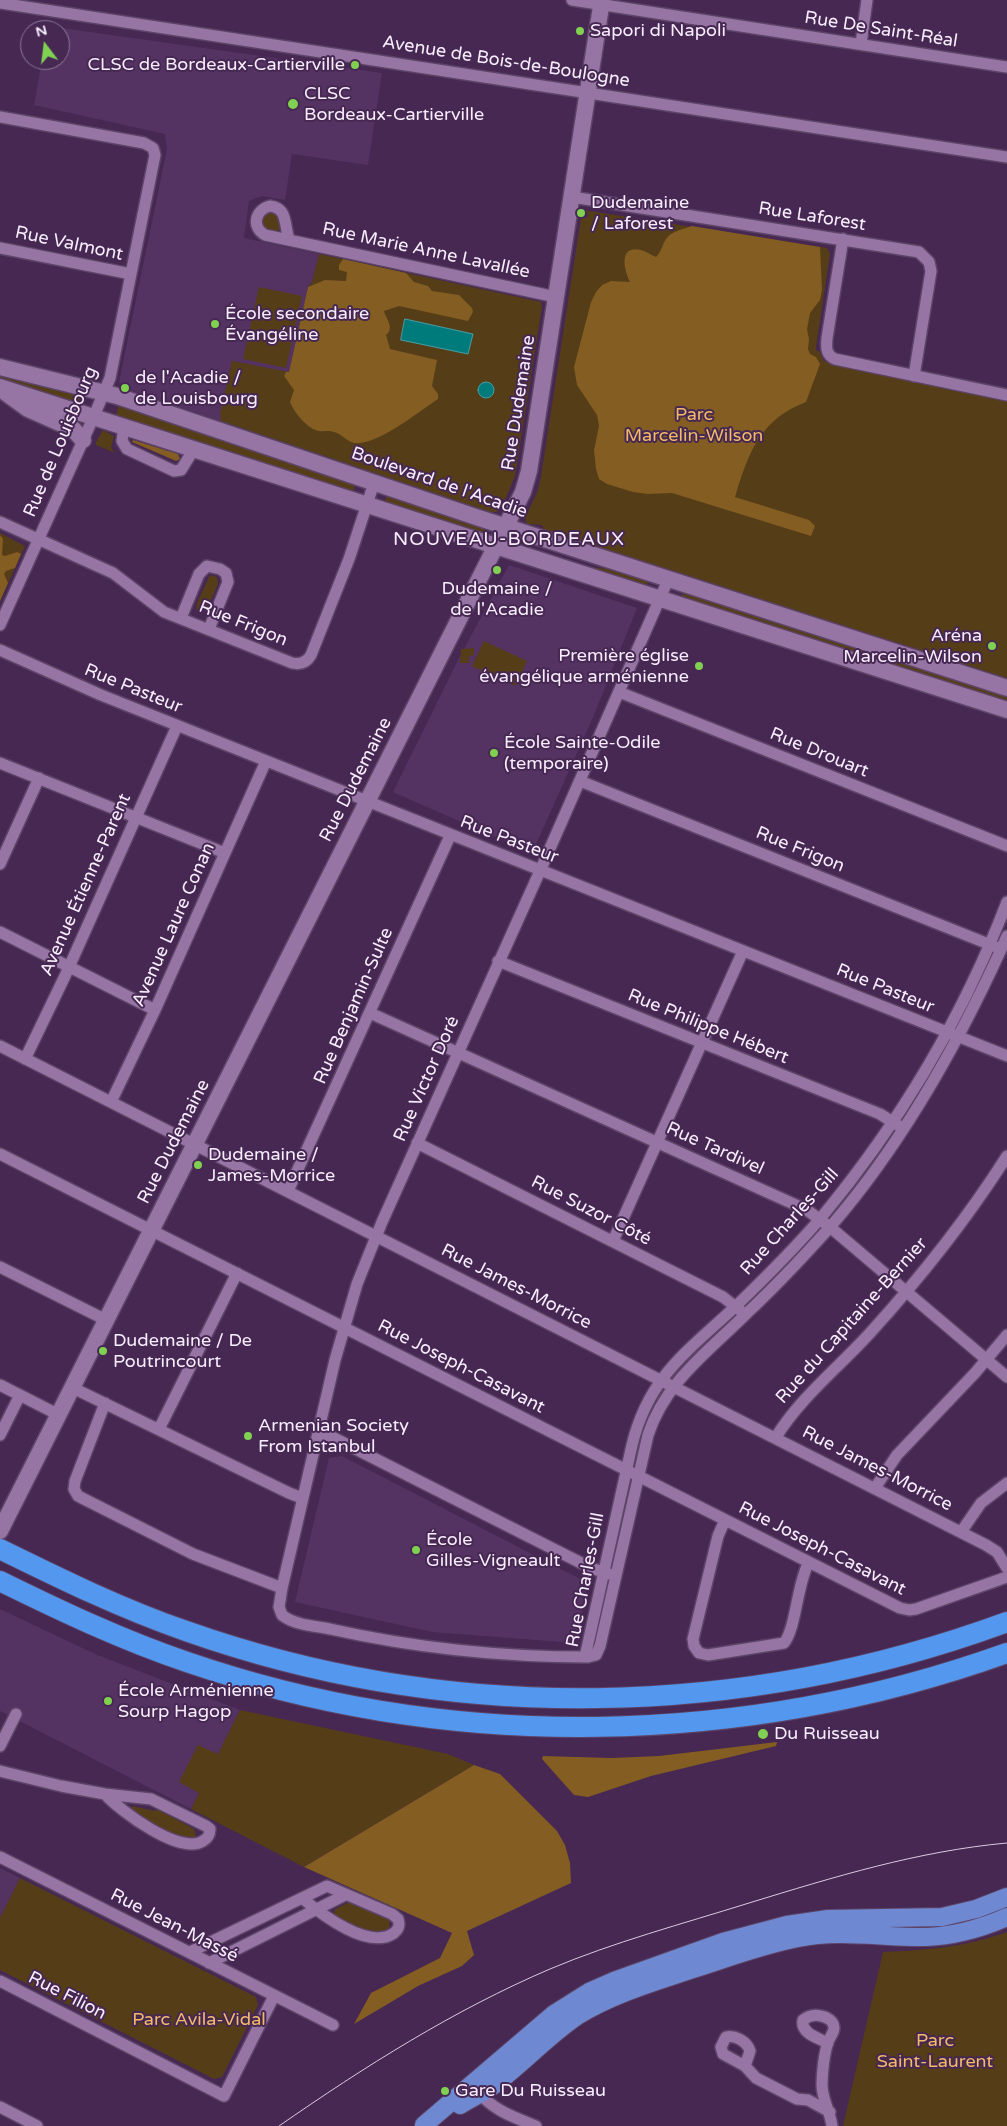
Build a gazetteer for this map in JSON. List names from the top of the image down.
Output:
{
  "streets": {
    "main road": ["Rue Dudemaine", "Boulevard de l'Acadie"],
    "street": [
      "Rue De Saint-Réal",
      "Avenue de Bois-de-Boulogne",
      "Rue Laforest",
      "Rue Valmont",
      "Rue Marie Anne Lavallée",
      "Rue de Louisbourg",
      "Rue Frigon",
      "Rue Pasteur",
      "Rue Drouart",
      "Avenue Étienne-Parent",
      "Avenue Laure Conan",
      "Rue Benjamin-Sulte",
      "Rue Philippe Hébert",
      "Rue Victor Doré",
      "Rue Tardivel",
      "Rue Suzor Côté",
      "Rue Charles-Gill",
      "Rue James-Morrice",
      "Rue du Capitaine-Bernier",
      "Rue Joseph-Casavant",
      "Rue Jean-Massé",
      "Rue Filion"
    ]
  },
  "crossings": [
    ["Rue De Saint-Réal", "Rue Dudemaine"],
    ["Avenue de Bois-de-Boulogne", "Rue Dudemaine"],
    ["Rue Laforest", "Rue Dudemaine"],
    ["Rue Valmont", "Rue de Louisbourg"],
    ["Rue Marie Anne Lavallée", "Rue Dudemaine"],
    ["Rue Dudemaine", "Boulevard de l'Acadie"],
    ["Rue Dudemaine", "Rue Pasteur"],
    ["Rue Dudemaine", "Rue James-Morrice"],
    ["Rue Dudemaine", "Rue Joseph-Casavant"],
    ["Rue de Louisbourg", "Boulevard de l'Acadie"],
    ["Rue de Louisbourg", "Rue Frigon"],
    ["Boulevard de l'Acadie", "Rue Frigon"],
    ["Boulevard de l'Acadie", "Rue Victor Doré"],
    ["Rue Frigon", "Rue Victor Doré"],
    ["Rue Frigon", "Rue Charles-Gill"],
    ["Rue Pasteur", "Avenue Étienne-Parent"],
    ["Rue Pasteur", "Avenue Laure Conan"],
    ["Rue Pasteur", "Rue Benjamin-Sulte"],
    ["Rue Pasteur", "Rue Victor Doré"],
    ["Rue Pasteur", "Rue Charles-Gill"],
    ["Rue Drouart", "Rue Victor Doré"],
    ["Avenue Étienne-Parent", "Rue James-Morrice"],
    ["Avenue Laure Conan", "Rue James-Morrice"],
    ["Rue Benjamin-Sulte", "Rue Tardivel"],
    ["Rue Benjamin-Sulte", "Rue James-Morrice"],
    ["Rue Philippe Hébert", "Rue Victor Doré"],
    ["Rue Philippe Hébert", "Rue Charles-Gill"],
    ["Rue Victor Doré", "Rue Tardivel"],
    ["Rue Victor Doré", "Rue Suzor Côté"],
    ["Rue Victor Doré", "Rue Charles-Gill"],
    ["Rue Victor Doré", "Rue James-Morrice"],
    ["Rue Victor Doré", "Rue Joseph-Casavant"],
    ["Rue Tardivel", "Rue Charles-Gill"],
    ["Rue Tardivel", "Rue du Capitaine-Bernier"],
    ["Rue Suzor Côté", "Rue Charles-Gill"],
    ["Rue Charles-Gill", "Rue James-Morrice"],
    ["Rue Charles-Gill", "Rue Joseph-Casavant"],
    ["Rue James-Morrice", "Rue du Capitaine-Bernier"],
    ["Rue Jean-Massé", "Rue Filion"]
  ],
  "districts": ["NOUVEAU-BORDEAUX"],
  "parks": ["Parc Marcelin-Wilson", "Parc Avila-Vidal", "Parc Saint-Laurent"],
  "places": [
    "Sapori di Napoli",
    "CLSC de Bordeaux-Cartierville",
    "CLSC Bordeaux-Cartierville",
    "Dudemaine / Laforest",
    "École secondaire Évangéline",
    "de l'Acadie / de Louisbourg",
    "Dudemaine / de l'Acadie",
    "Aréna Marcelin-Wilson",
    "Première église évangélique arménienne",
    "École Sainte-Odile (temporaire)",
    "Dudemaine / James-Morrice",
    "Dudemaine / De Poutrincourt",
    "Armenian Society From Istanbul",
    "École Gilles-Vigneault",
    "École Arménienne Sourp Hagop",
    "Du Ruisseau",
    "Gare Du Ruisseau"
  ],
  "north": "top"
}
